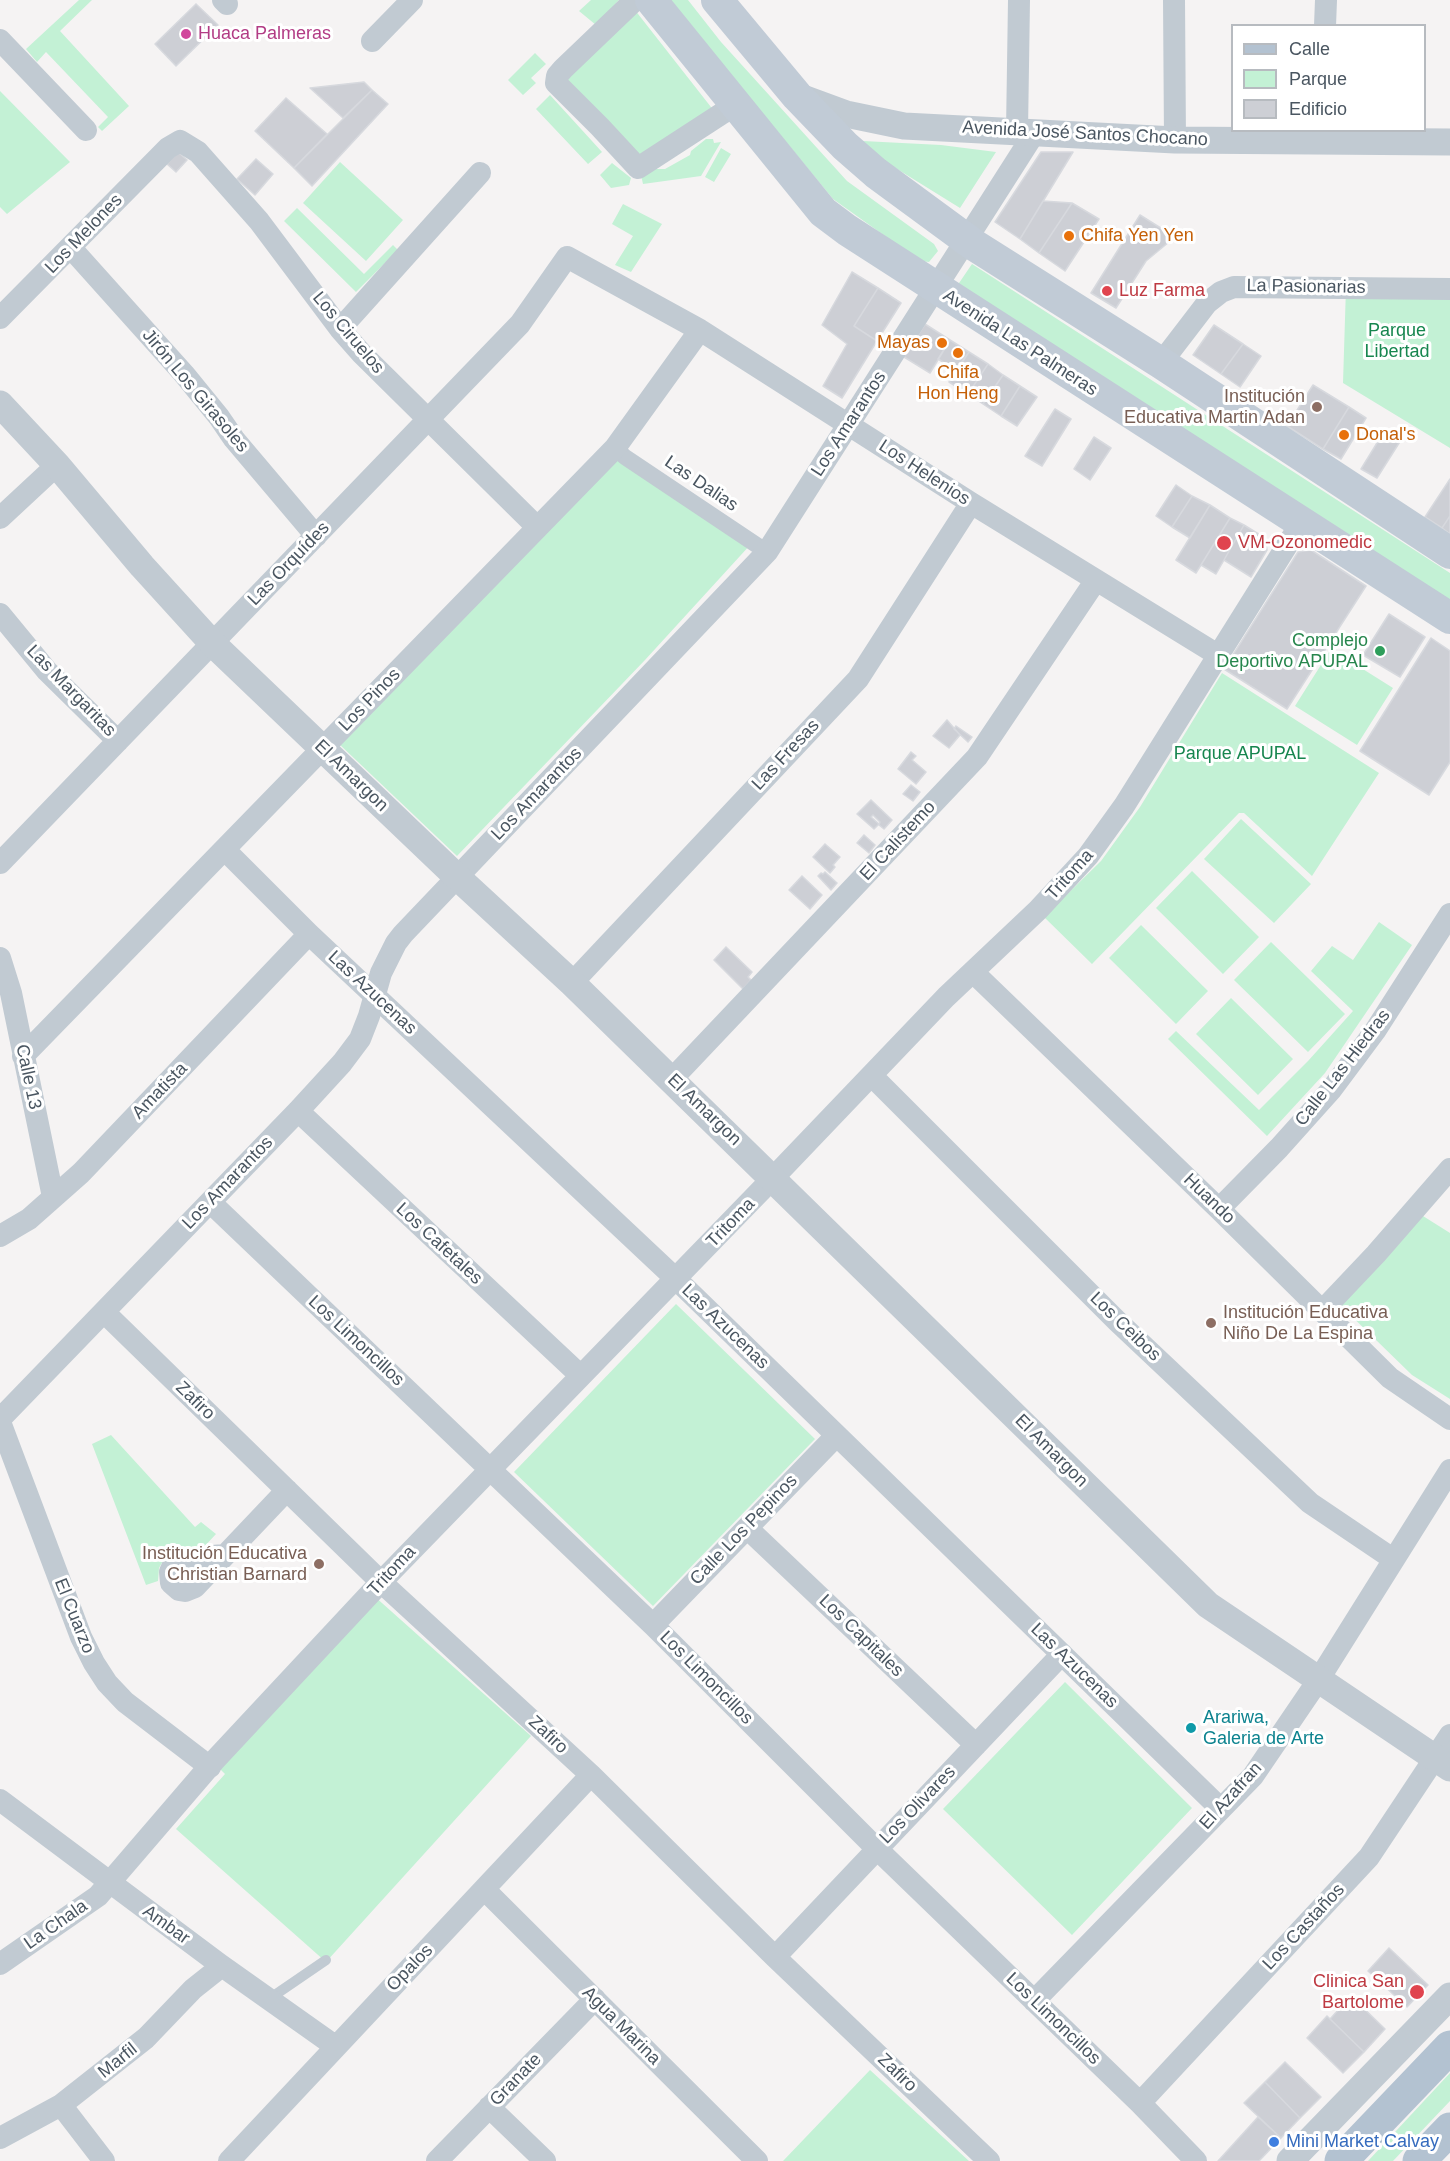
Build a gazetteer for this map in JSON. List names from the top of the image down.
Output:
{
  "streets": {
    "main road": ["Avenida Las Palmeras"],
    "street": [
      "Avenida José Santos Chocano",
      "Los Melones",
      "La Pasionarias",
      "Los Ciruelos",
      "Jirón Los Girasoles",
      "Los Amarantos",
      "Los Helenios",
      "Las Dalias",
      "Las Orquídes",
      "Las Margaritas",
      "Los Pinos",
      "Las Fresas",
      "El Amargon",
      "El Calistemo",
      "Tritoma",
      "Las Azucenas",
      "Calle Las Hiedras",
      "Calle 13",
      "Amatista",
      "Huando",
      "Los Cafetales",
      "Los Ceibos",
      "Los Limoncillos",
      "Zafiro",
      "Calle Los Pepinos",
      "El Cuarzo",
      "Los Capitales",
      "El Azafran",
      "Los Olivares",
      "La Chala",
      "Ambar",
      "Los Castaños",
      "Opalos",
      "Agua Marina",
      "Marfil",
      "Granate"
    ]
  },
  "crossings": [
    ["Avenida José Santos Chocano", "Los Amarantos"],
    ["Los Melones", "Los Ciruelos"],
    ["Los Melones", "Jirón Los Girasoles"],
    ["Los Ciruelos", "Las Orquídes"],
    ["Los Ciruelos", "Los Pinos"],
    ["Avenida Las Palmeras", "Los Amarantos"],
    ["Avenida Las Palmeras", "Tritoma"],
    ["Jirón Los Girasoles", "Las Orquídes"],
    ["Los Amarantos", "Los Helenios"],
    ["Los Amarantos", "Las Dalias"],
    ["Los Amarantos", "El Amargon"],
    ["Los Amarantos", "Las Azucenas"],
    ["Los Amarantos", "Los Cafetales"],
    ["Los Amarantos", "Los Limoncillos"],
    ["Los Amarantos", "Zafiro"],
    ["Los Amarantos", "El Cuarzo"],
    ["Los Helenios", "Las Orquídes"],
    ["Los Helenios", "Los Pinos"],
    ["Los Helenios", "Las Fresas"],
    ["Los Helenios", "El Calistemo"],
    ["Los Helenios", "Tritoma"],
    ["Las Dalias", "Los Pinos"],
    ["Las Orquídes", "Las Margaritas"],
    ["Las Orquídes", "El Amargon"],
    ["Los Pinos", "El Amargon"],
    ["Los Pinos", "Las Azucenas"],
    ["Los Pinos", "Calle 13"],
    ["Las Fresas", "El Amargon"],
    ["El Amargon", "El Calistemo"],
    ["El Amargon", "Tritoma"],
    ["El Amargon", "El Azafran"],
    ["El Amargon", "Los Castaños"],
    ["Tritoma", "Las Azucenas"],
    ["Tritoma", "Huando"],
    ["Tritoma", "Los Cafetales"],
    ["Tritoma", "Los Ceibos"],
    ["Tritoma", "Los Limoncillos"],
    ["Tritoma", "Zafiro"],
    ["Tritoma", "El Cuarzo"],
    ["Tritoma", "La Chala"],
    ["Tritoma", "Ambar"],
    ["Las Azucenas", "Amatista"],
    ["Las Azucenas", "Calle Los Pepinos"],
    ["Las Azucenas", "El Azafran"],
    ["Las Azucenas", "Los Olivares"],
    ["Calle Las Hiedras", "Huando"],
    ["Calle 13", "Amatista"],
    ["Los Ceibos", "El Azafran"],
    ["Los Limoncillos", "Calle Los Pepinos"],
    ["Los Limoncillos", "El Azafran"],
    ["Los Limoncillos", "Los Olivares"],
    ["Los Limoncillos", "Los Castaños"],
    ["Zafiro", "Los Olivares"],
    ["Zafiro", "Opalos"],
    ["Calle Los Pepinos", "Los Capitales"],
    ["Los Capitales", "Los Olivares"],
    ["La Chala", "Ambar"],
    ["Ambar", "Opalos"],
    ["Ambar", "Marfil"],
    ["Opalos", "Agua Marina"],
    ["Agua Marina", "Granate"]
  ],
  "parks": ["Parque Libertad", "Parque APUPAL"],
  "places": [
    "Huaca Palmeras",
    "Chifa Yen Yen",
    "Luz Farma",
    "Mayas",
    "Chifa Hon Heng",
    "Institución Educativa Martin Adan",
    "Donal's",
    "VM-Ozonomedic",
    "Complejo Deportivo APUPAL",
    "Institución Educativa Niño De La Espina",
    "Institución Educativa Christian Barnard",
    "Arariwa, Galeria de Arte",
    "Clinica San Bartolome",
    "Mini Market Calvay"
  ],
  "legend": ["Calle", "Parque", "Edificio"]
}
